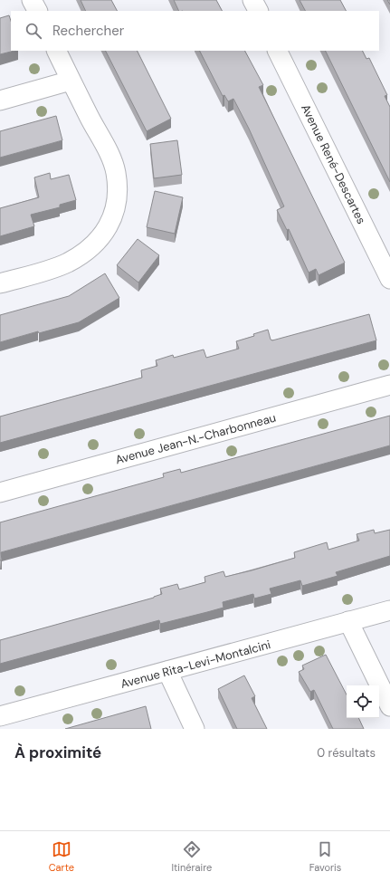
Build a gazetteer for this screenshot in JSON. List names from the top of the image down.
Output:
{
  "streets": {
    "street": ["Avenue René-Descartes", "Avenue Jean-N.-Charbonneau", "Avenue Rita-Levi-Montalcini"]
  },
  "page": {
    "search": "Rechercher",
    "heading": ["À proximité", "0 résultats"],
    "nav": ["Carte", "Itinéraire", "Favoris"]
  }
}
